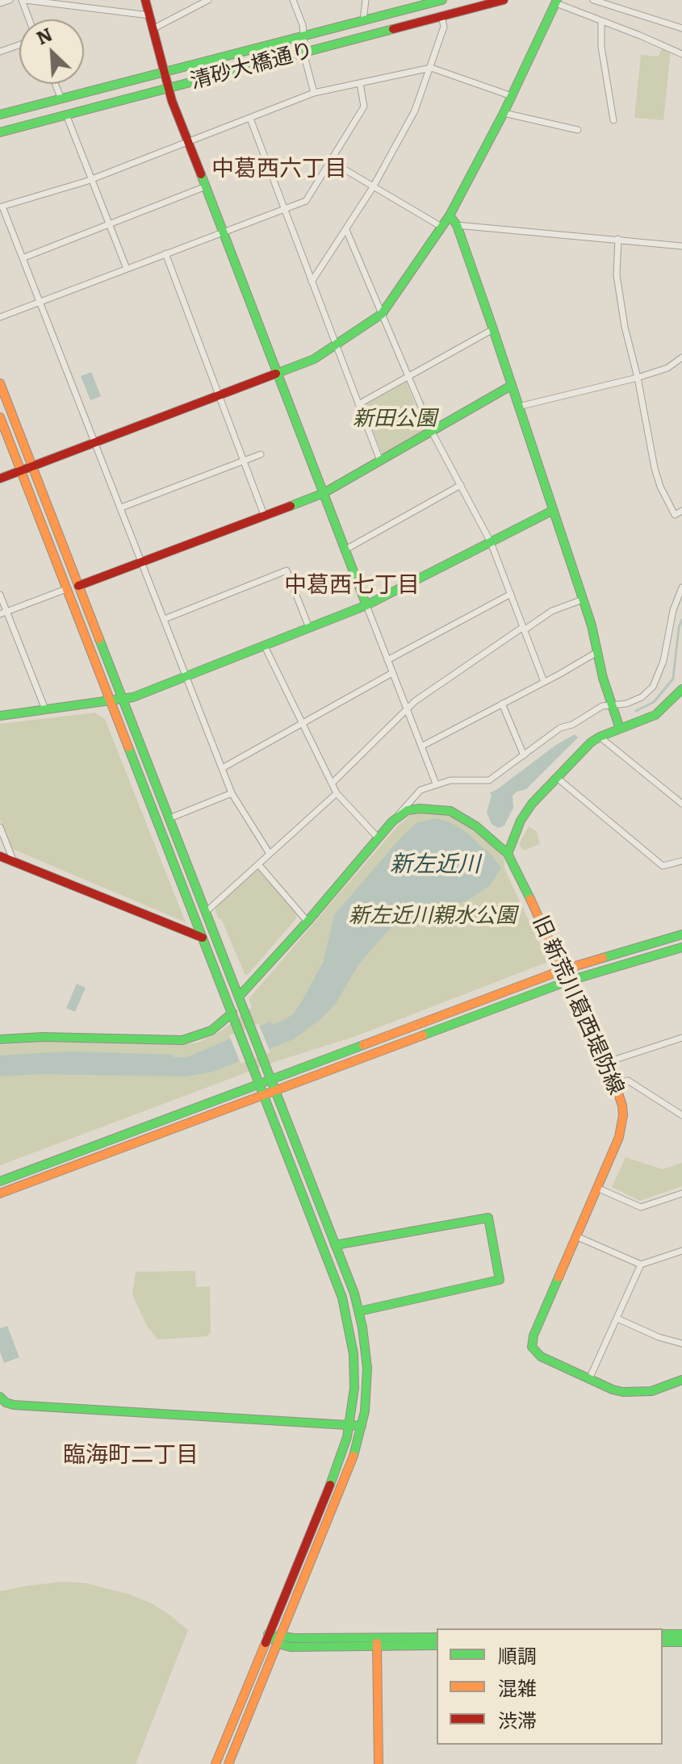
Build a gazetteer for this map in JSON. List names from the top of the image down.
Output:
{
  "streets": {
    "street": ["清砂大橋通り", "旧 新荒川葛西堤防線"]
  },
  "districts": ["中葛西六丁目", "中葛西七丁目", "臨海町二丁目"],
  "water": ["新左近川"],
  "parks": ["新田公園", "新左近川親水公園"],
  "legend": ["順調", "混雑", "渋滞"],
  "north": "top left"
}
